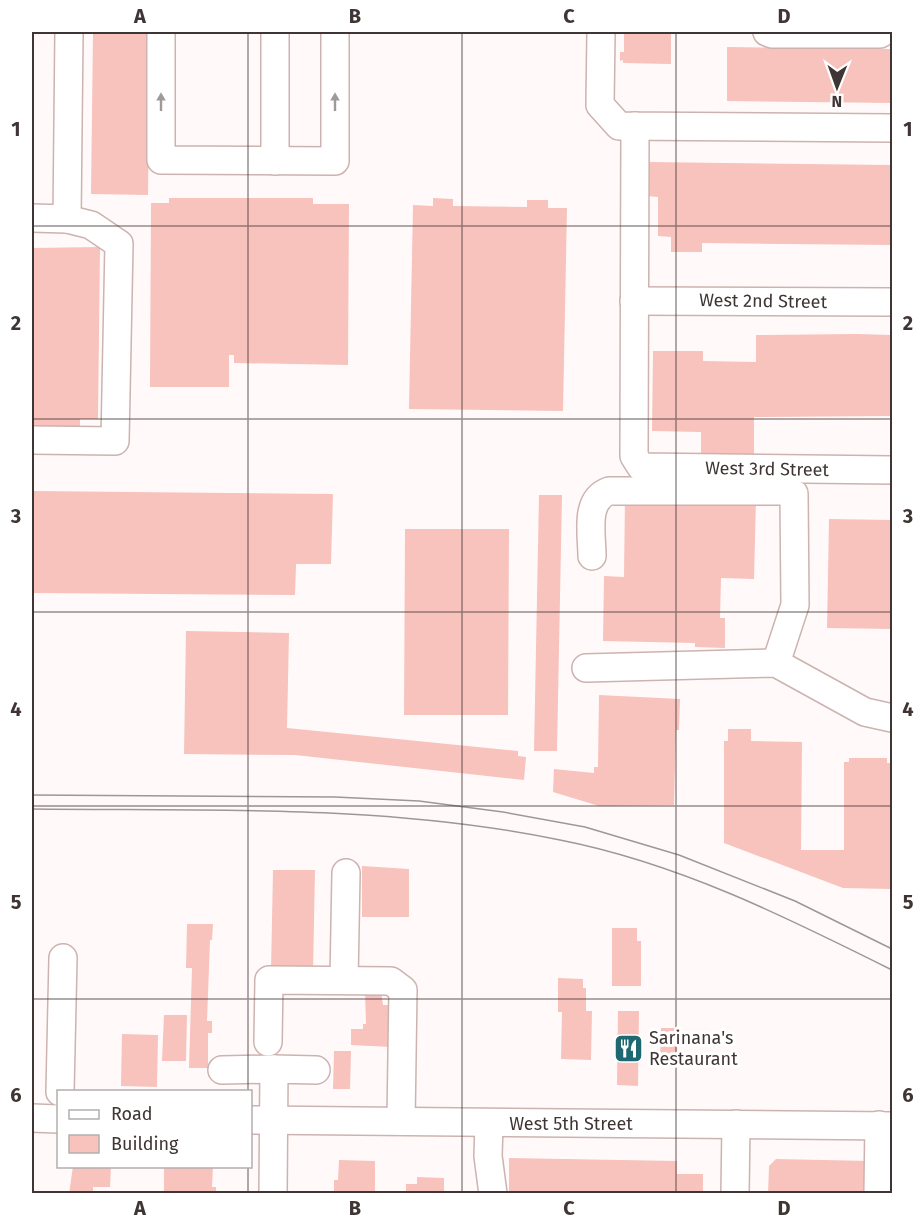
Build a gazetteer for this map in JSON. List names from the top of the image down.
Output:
{
  "streets": {
    "street": ["West 2nd Street", "West 3rd Street", "West 5th Street"]
  },
  "crossings": [
    ["West 2nd Street", "West 3rd Street"]
  ],
  "places": {
    "restaurant": ["Sarinana's Restaurant"]
  },
  "legend": ["Road", "Building"],
  "north": "bottom",
  "grid": {
    "columns": [
      "A",
      "B",
      "C",
      "D"
    ],
    "rows": [
      "1",
      "2",
      "3",
      "4",
      "5",
      "6"
    ]
  }
}
